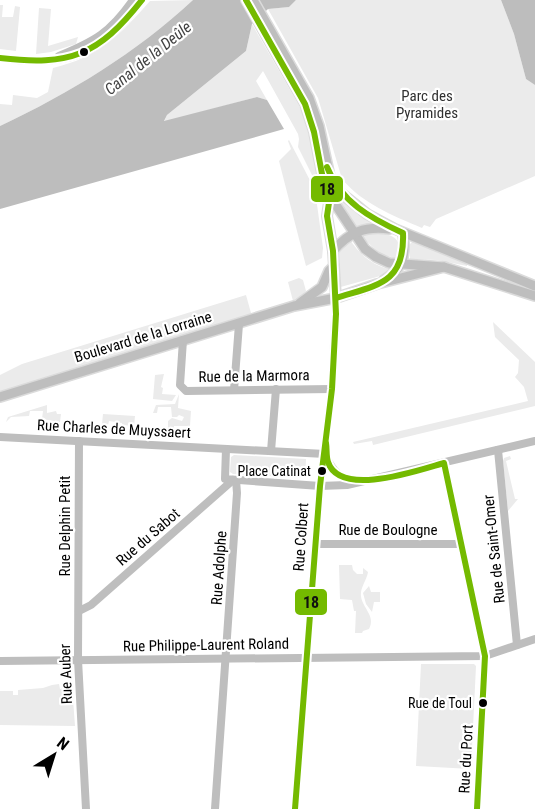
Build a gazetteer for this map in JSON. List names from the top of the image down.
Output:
{
  "streets": {
    "main road": ["Boulevard de la Lorraine", "Rue Colbert"],
    "street": [
      "Rue de la Marmora",
      "Rue Charles de Muyssaert",
      "Rue Delphin Petit",
      "Rue de Boulogne",
      "Rue du Sabot",
      "Rue de Saint-Omer",
      "Rue Adolphe",
      "Rue Philippe-Laurent Roland",
      "Rue Auber",
      "Rue du Port"
    ]
  },
  "crossings": [
    ["Boulevard de la Lorraine", "Rue de la Marmora"],
    ["Boulevard de la Lorraine", "Rue Colbert"],
    ["Rue de la Marmora", "Rue Colbert"],
    ["Rue Charles de Muyssaert", "Rue Delphin Petit"],
    ["Rue Delphin Petit", "Rue du Sabot"],
    ["Rue Delphin Petit", "Rue Auber"],
    ["Rue de Boulogne", "Rue Colbert"],
    ["Rue de Boulogne", "Rue du Port"],
    ["Rue du Sabot", "Rue Adolphe"],
    ["Rue du Sabot", "Rue Auber"],
    ["Rue Colbert", "Rue Philippe-Laurent Roland"],
    ["Rue Adolphe", "Rue Philippe-Laurent Roland"],
    ["Rue Philippe-Laurent Roland", "Rue Auber"],
    ["Rue Philippe-Laurent Roland", "Rue du Port"]
  ],
  "water": ["Canal de la Deûle"],
  "parks": ["Parc des Pyramides"],
  "places": ["Place Catinat", "Rue de Toul"],
  "lines": ["transit line 18"],
  "north": "top right"
}
